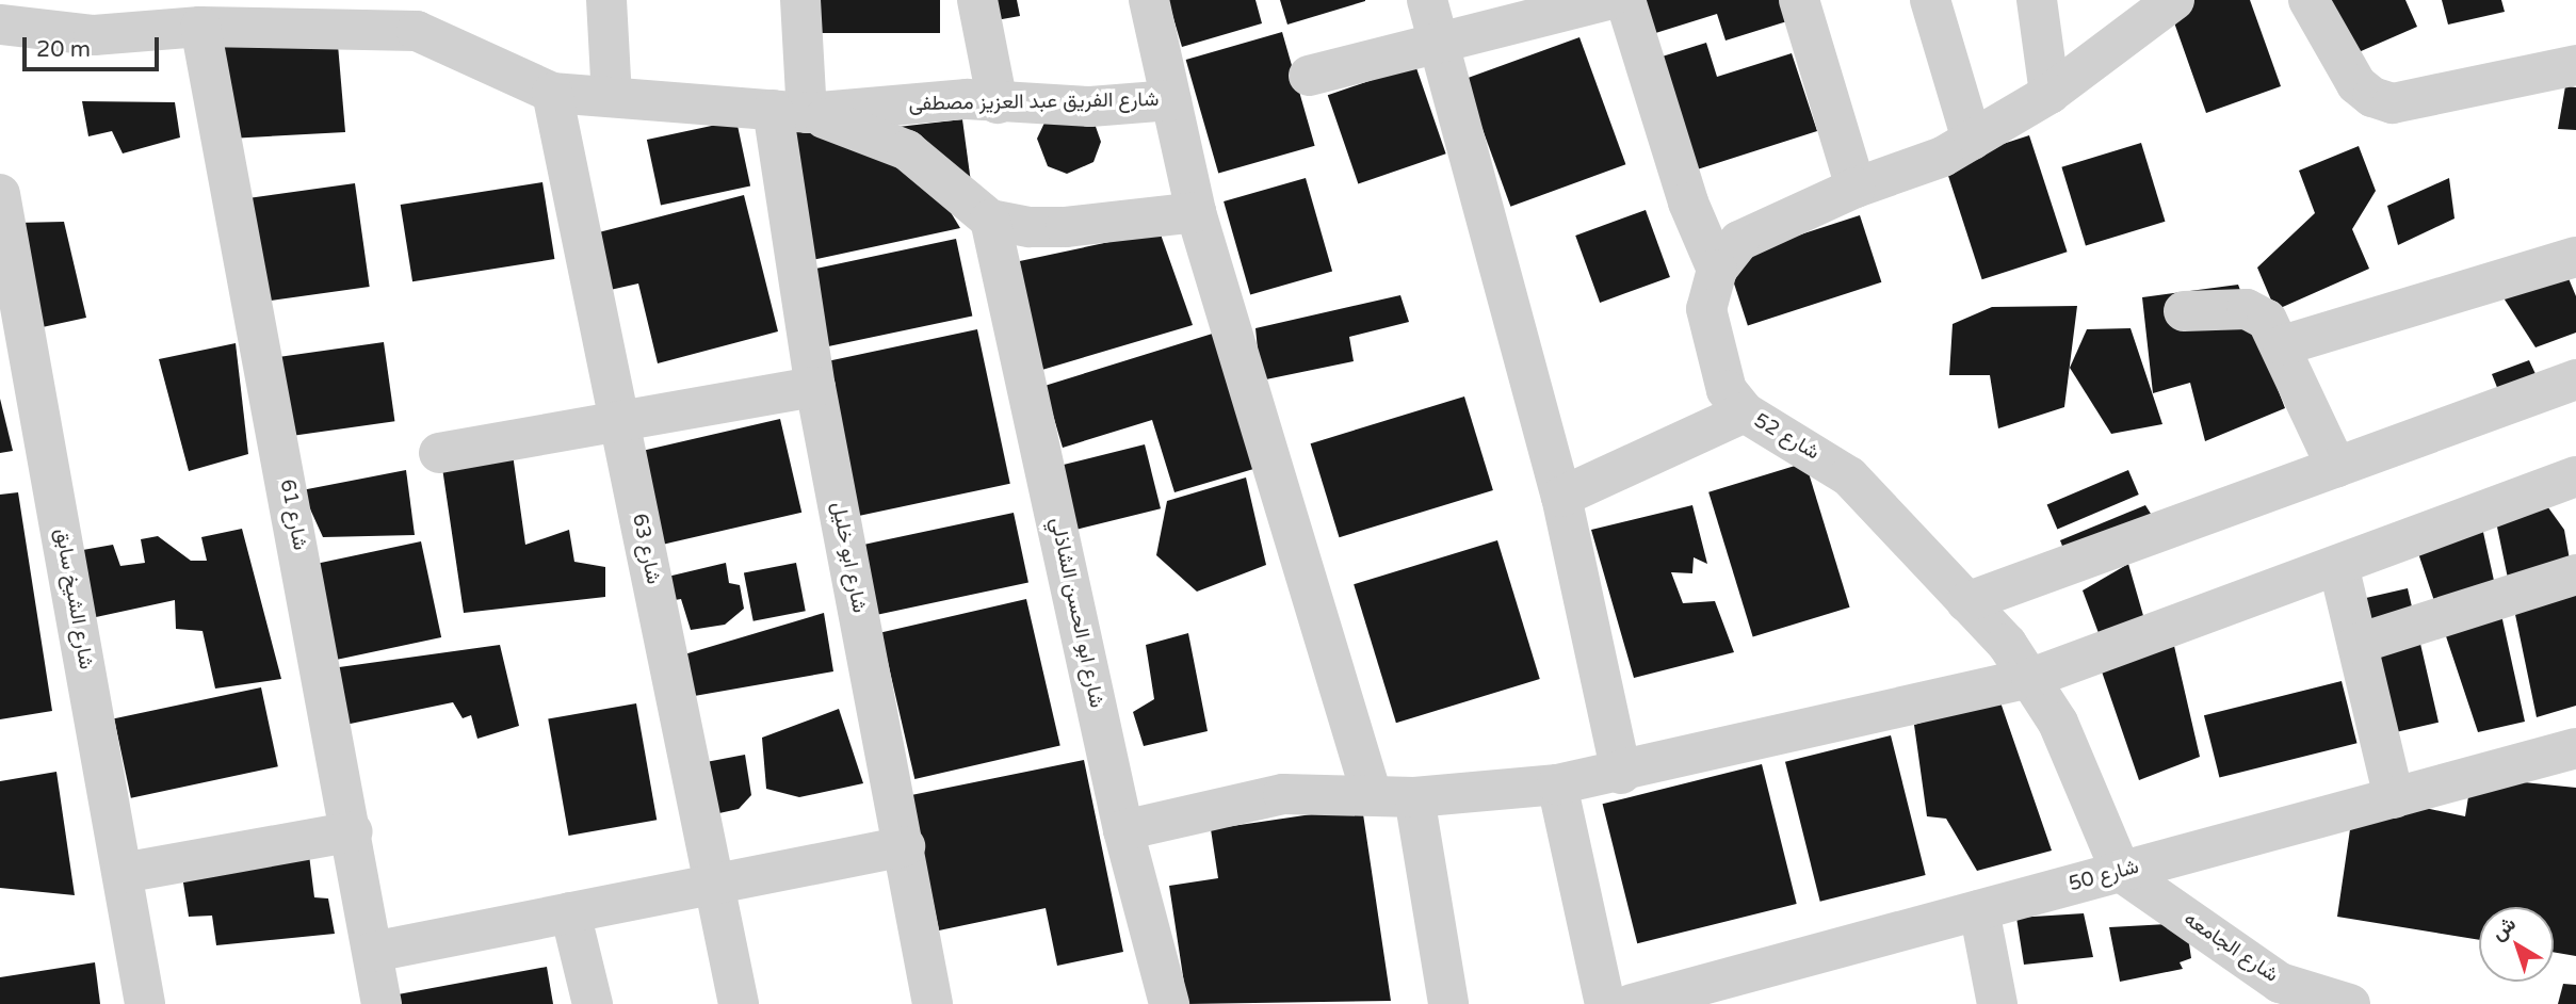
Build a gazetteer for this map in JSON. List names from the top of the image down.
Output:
{
  "streets": {
    "street": [
      "شارع الفريق عبد العزيز مصطفى",
      "شارع 52",
      "شارع 61",
      "شارع 63",
      "شارع ابو خليل",
      "شارع الشيخ سابق",
      "شارع ابو الحسن الشاذلي",
      "شارع 50",
      "شارع الجامعه"
    ]
  },
  "crossings": [
    ["شارع الفريق عبد العزيز مصطفى", "شارع 61"],
    ["شارع الفريق عبد العزيز مصطفى", "شارع 63"],
    ["شارع الفريق عبد العزيز مصطفى", "شارع ابو خليل"],
    ["شارع الفريق عبد العزيز مصطفى", "شارع ابو الحسن الشاذلي"],
    ["شارع 52", "شارع 50"],
    ["شارع 52", "شارع الجامعه"],
    ["شارع 50", "شارع الجامعه"]
  ],
  "scale_bar": "20 m",
  "north": "top left"
}
